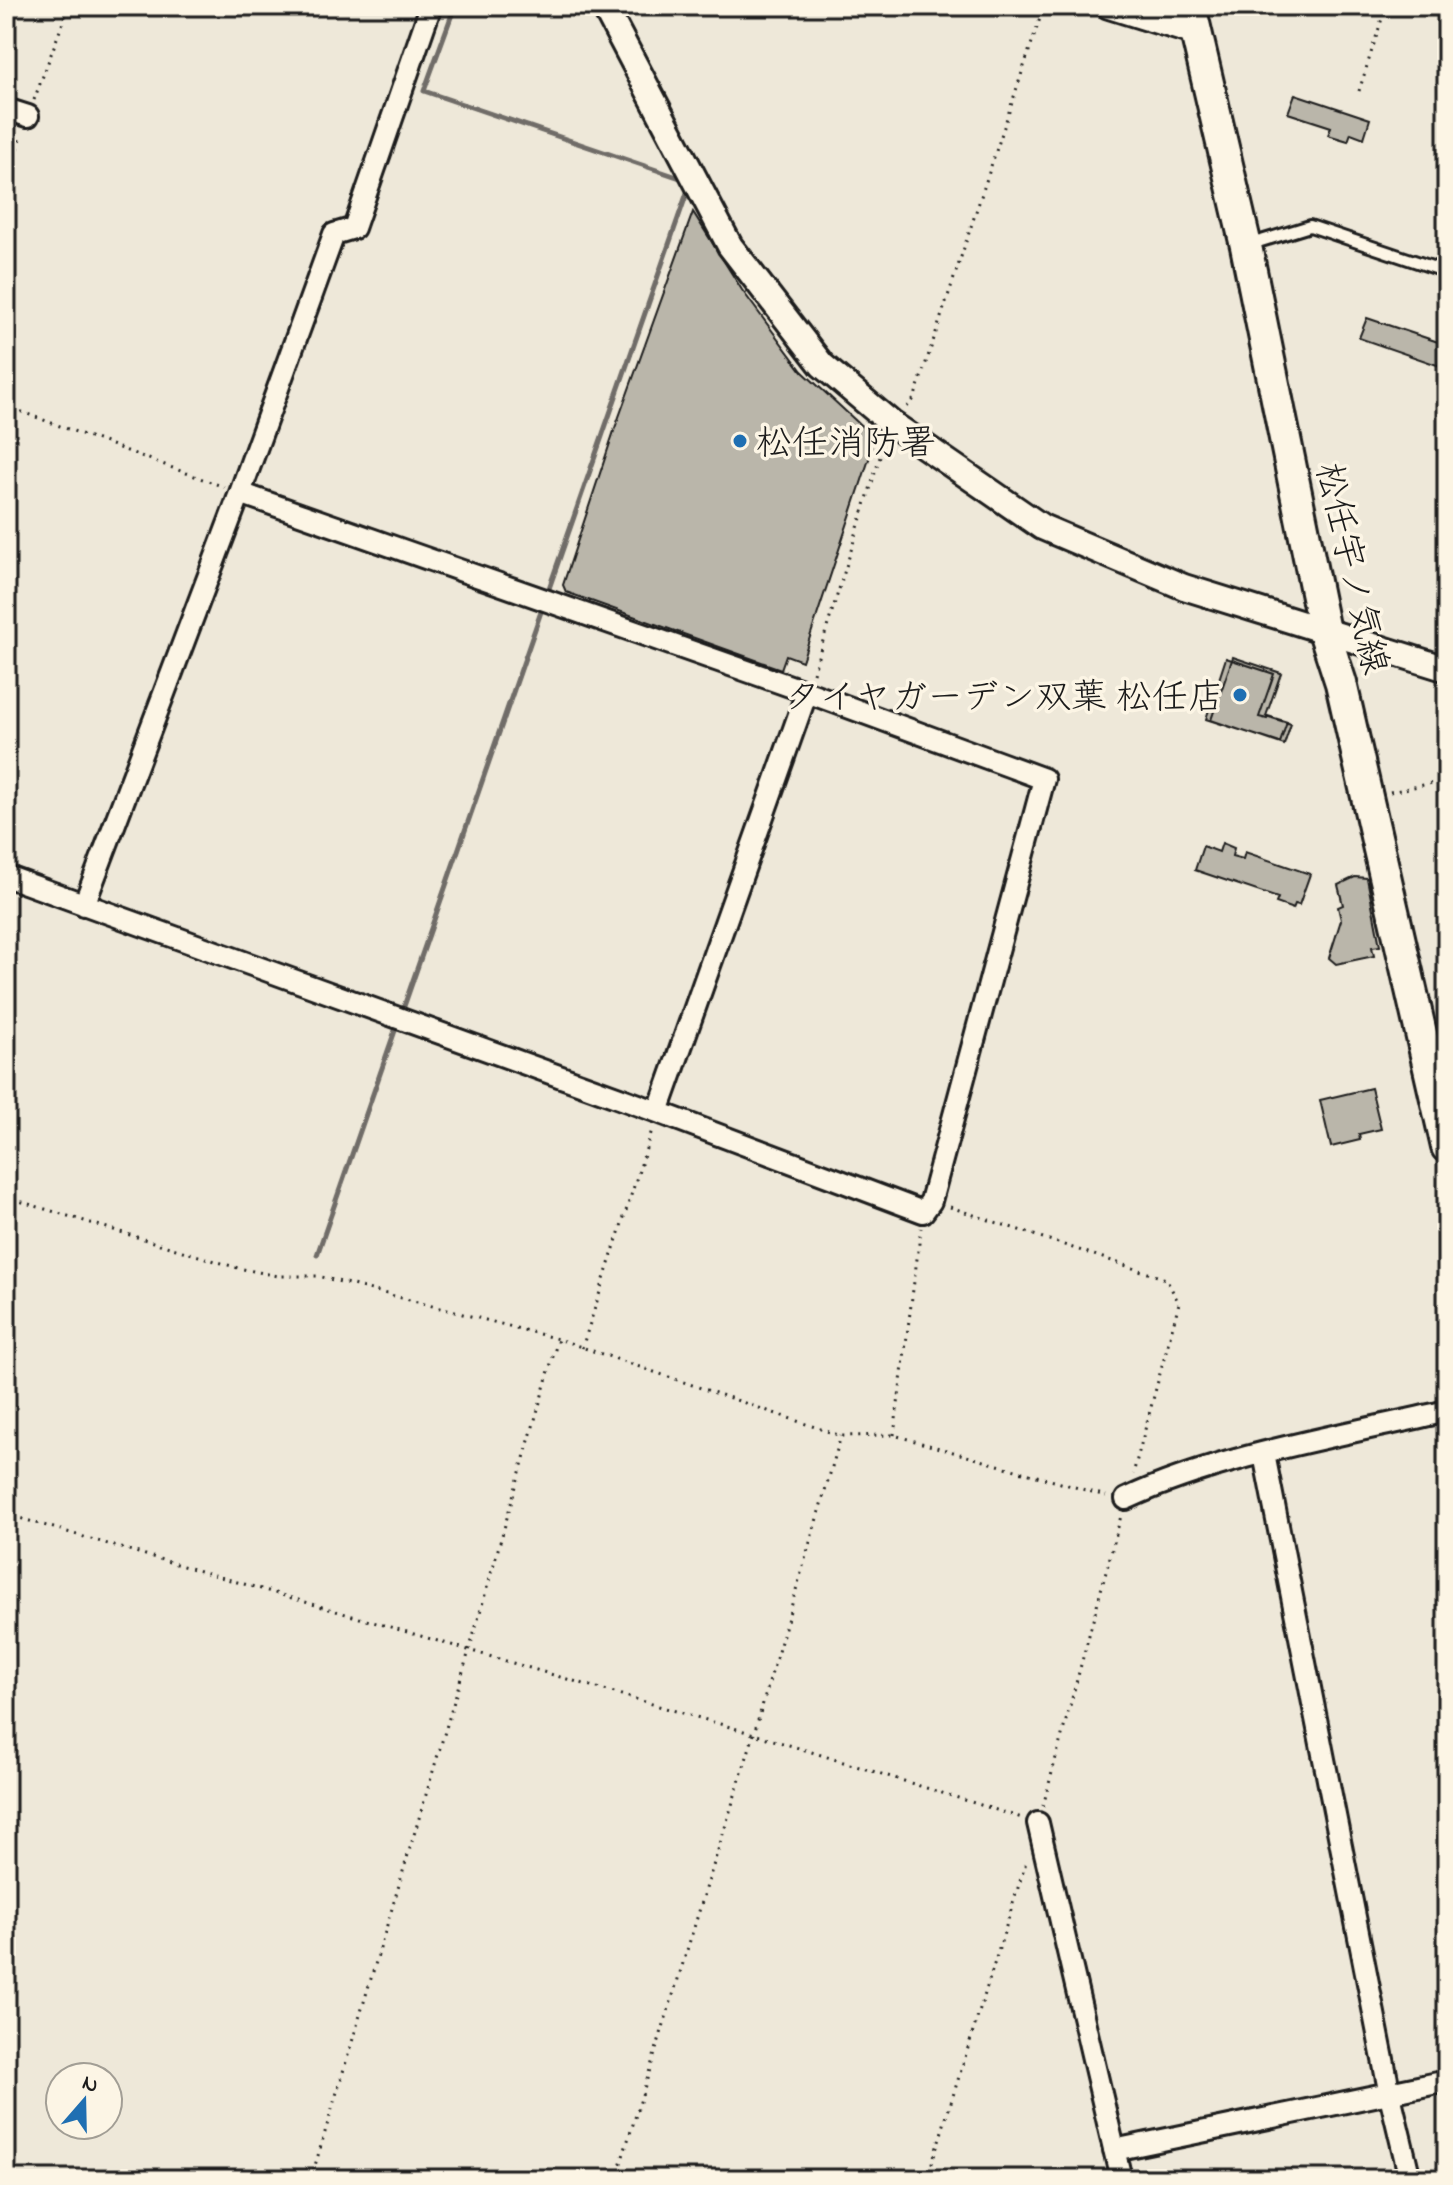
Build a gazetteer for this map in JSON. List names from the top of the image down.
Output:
{
  "streets": {
    "main road": ["松任宇ノ気線"]
  },
  "places": ["松任消防署", "タイヤガーデン双葉 松任店"],
  "north": "top"
}
